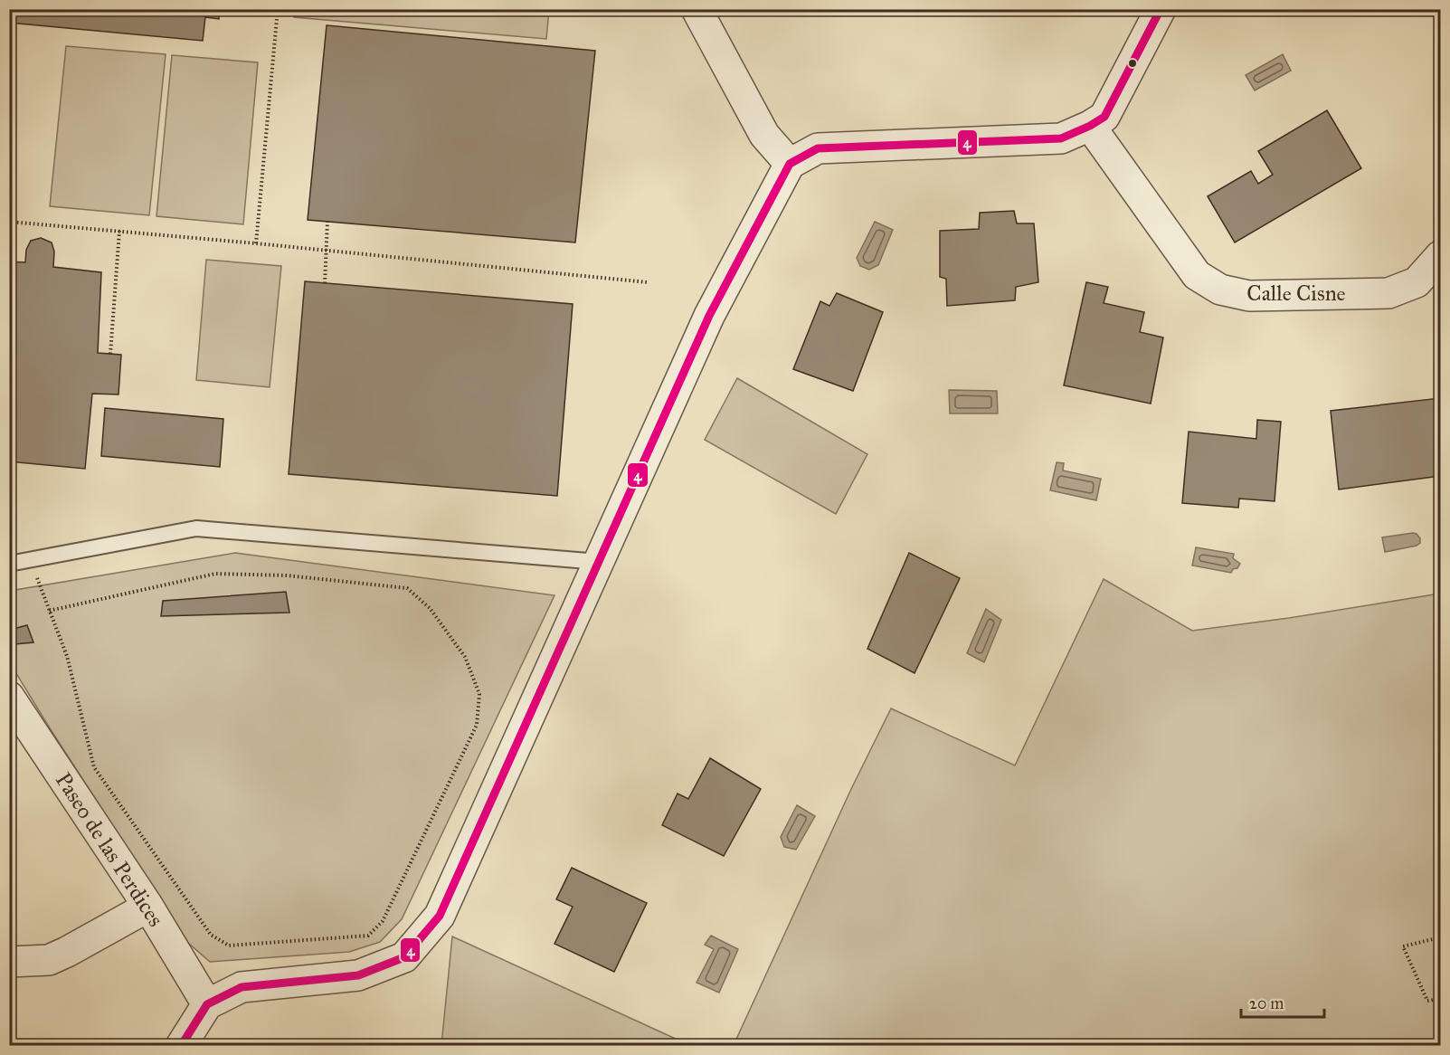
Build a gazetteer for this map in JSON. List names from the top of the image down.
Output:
{
  "streets": {
    "street": ["Calle Cisne", "Paseo de las Perdices"]
  },
  "lines": ["transit line 4"],
  "scale_bar": "20 m"
}
